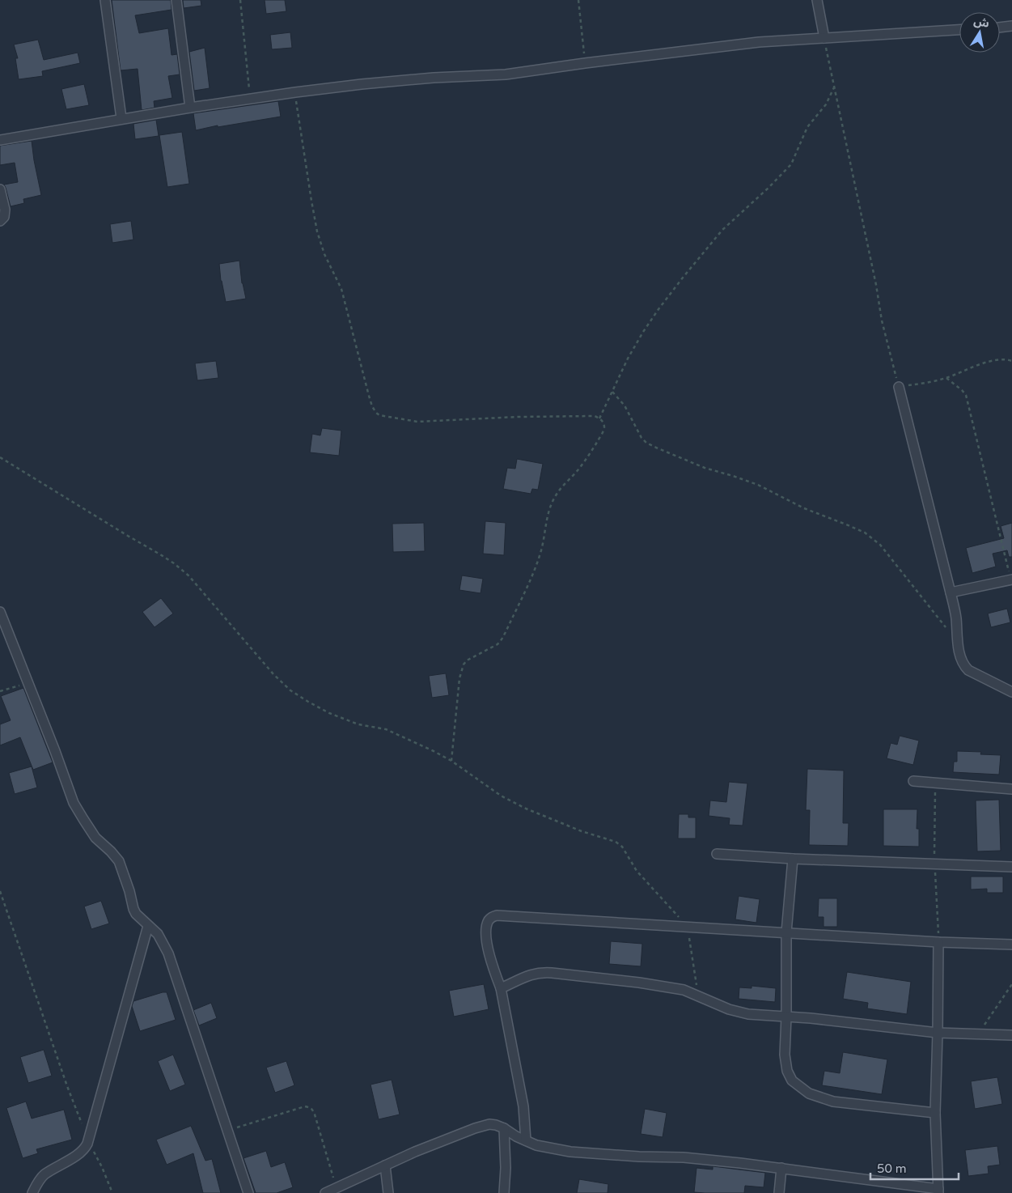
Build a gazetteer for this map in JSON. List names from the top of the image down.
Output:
{
  "scale_bar": "50 m",
  "north": "top"
}
